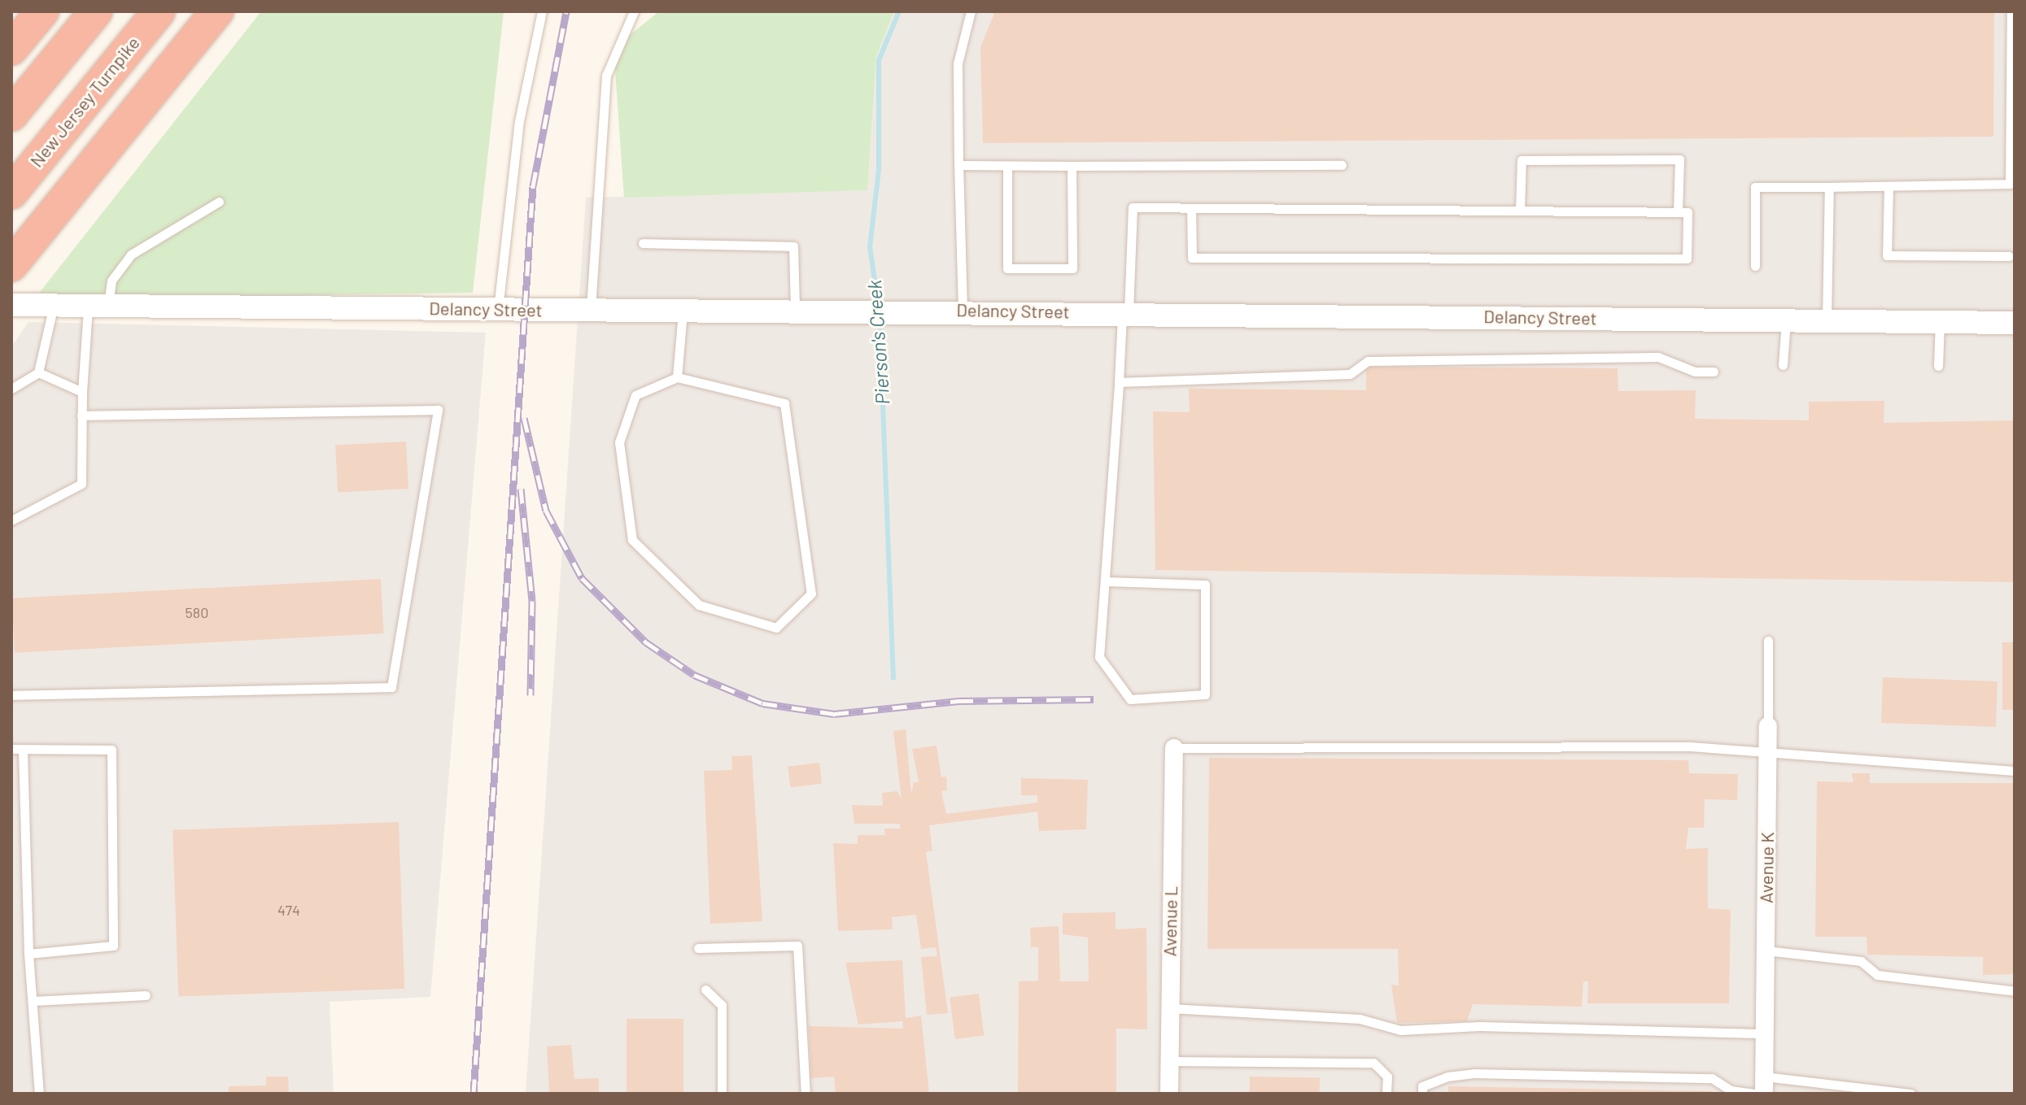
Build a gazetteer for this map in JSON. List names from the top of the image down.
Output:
{
  "streets": {
    "highway": ["New Jersey Turnpike"],
    "street": ["Delancy Street", "Avenue K", "Avenue L"]
  },
  "water": ["Pierson's Creek"],
  "house_numbers": ["580", "474"]
}
